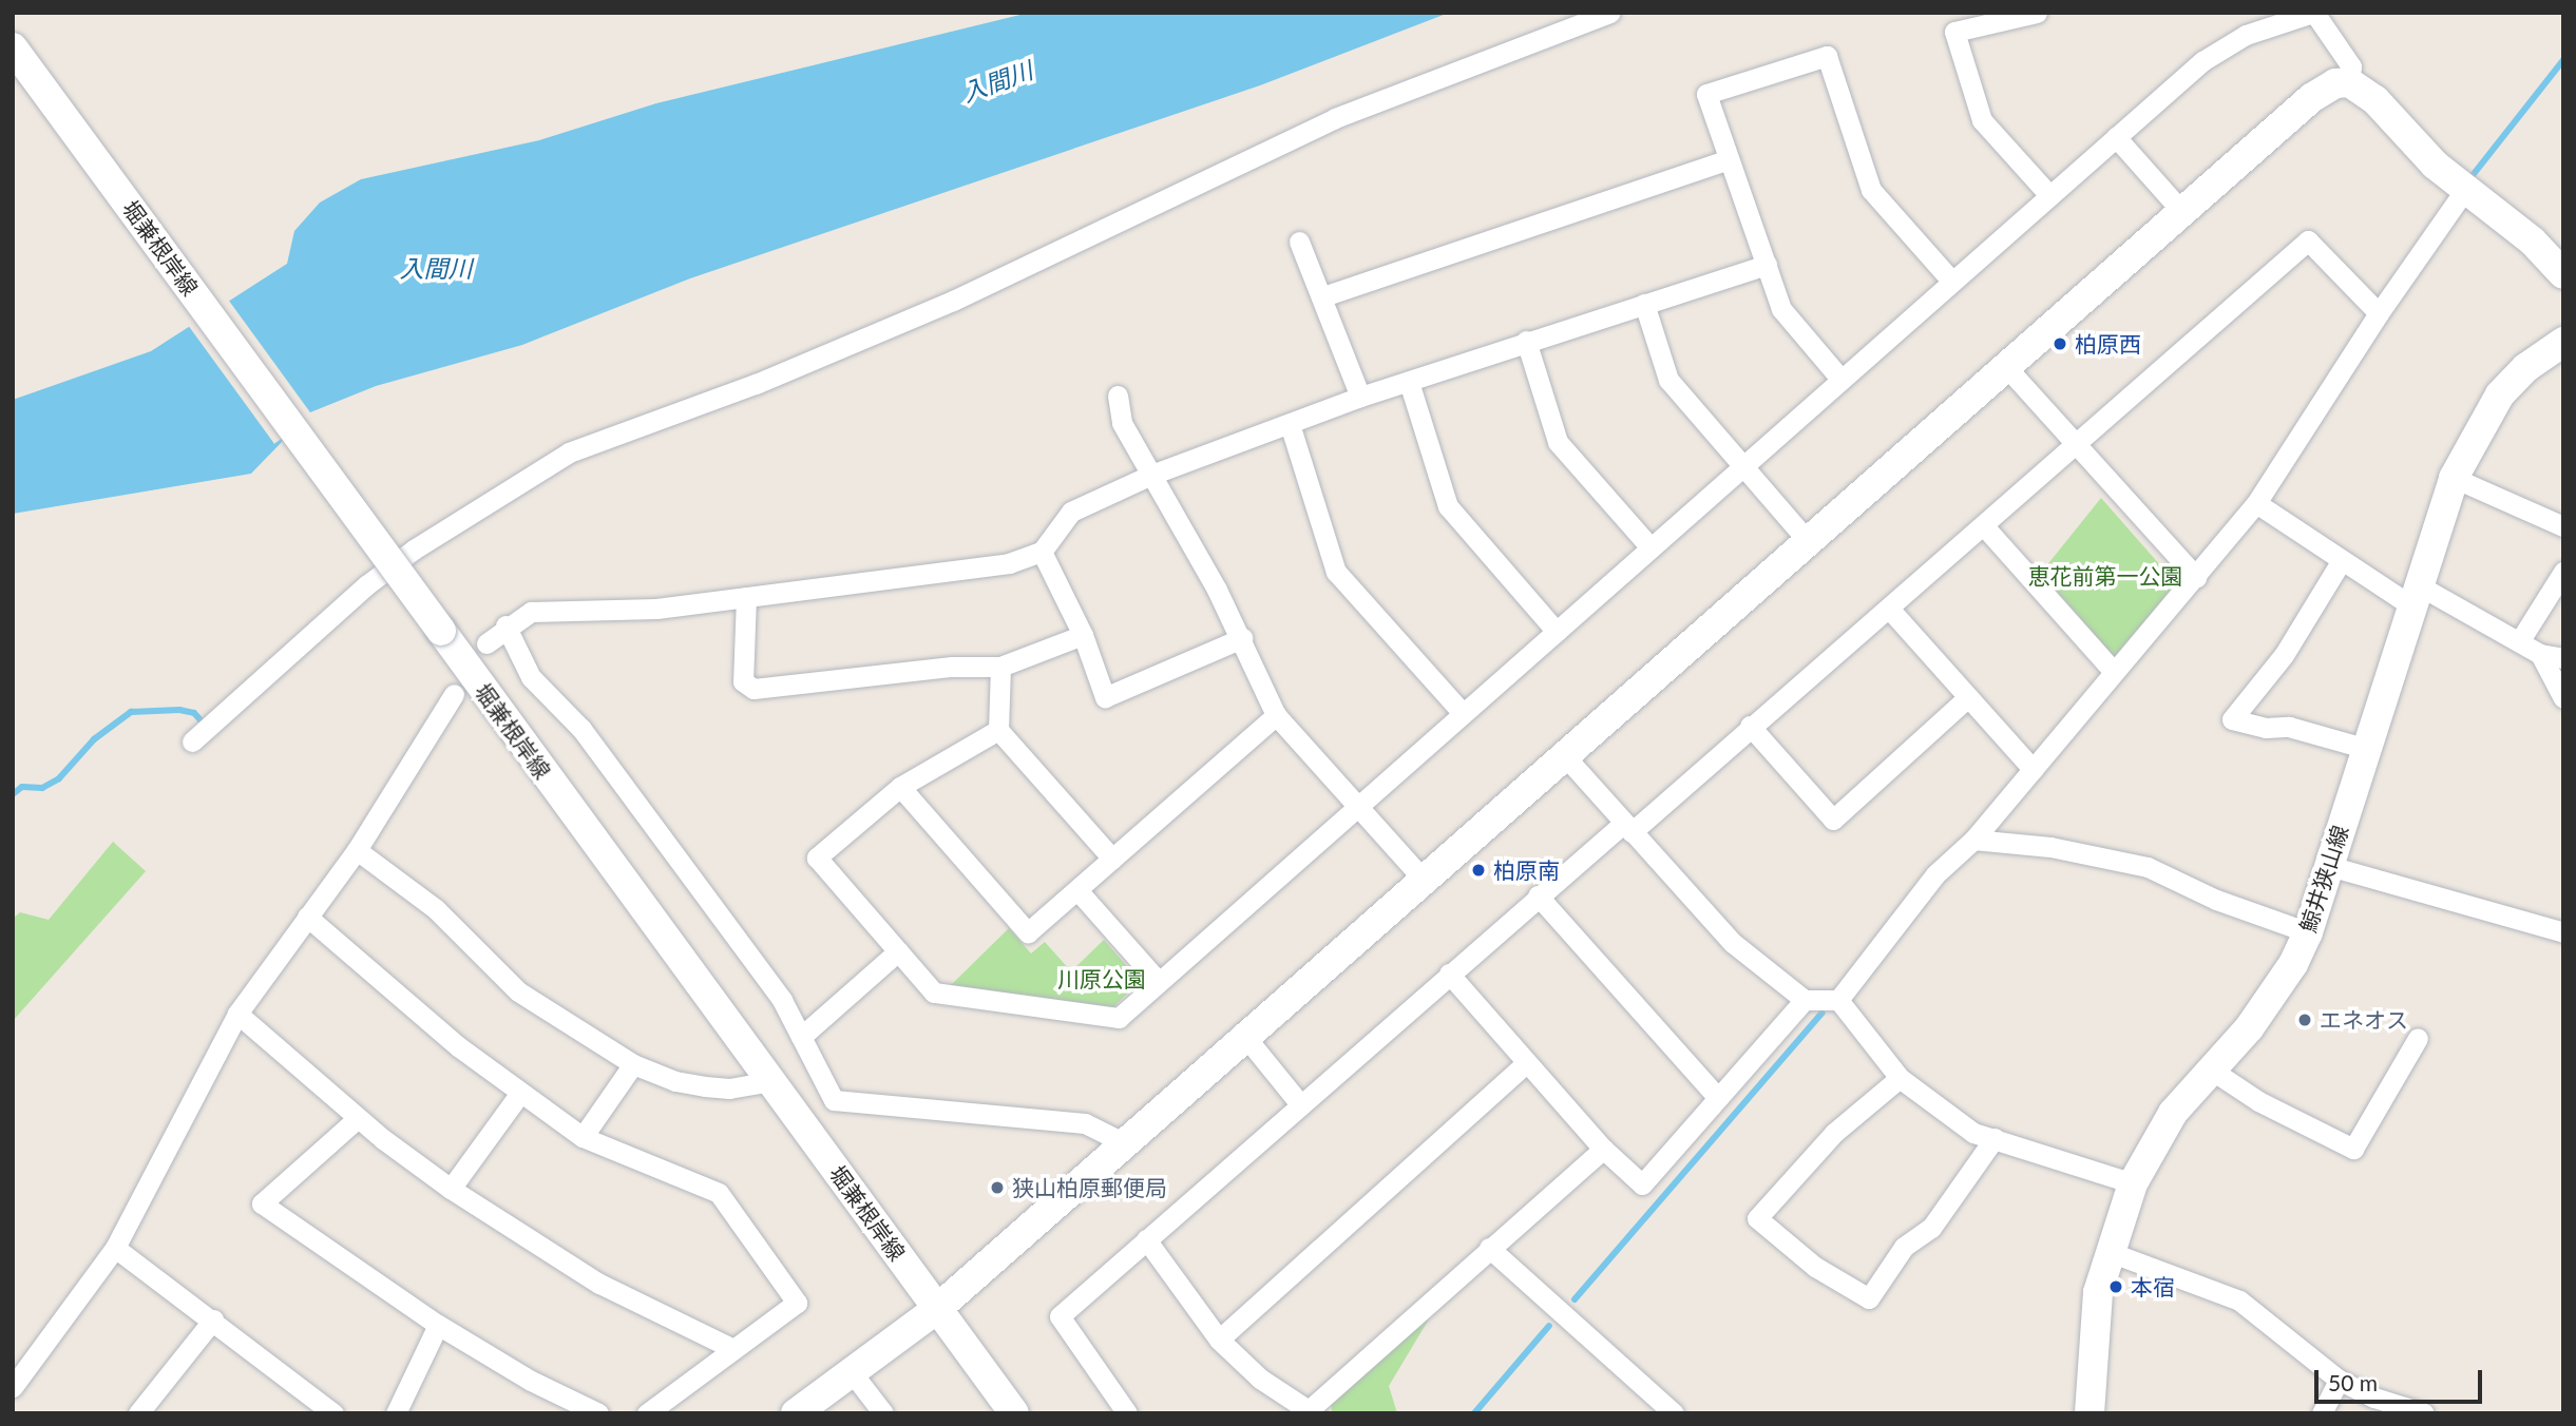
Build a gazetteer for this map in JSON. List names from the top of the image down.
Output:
{
  "streets": {
    "main road": ["堀兼根岸線", "鯨井狭山線"]
  },
  "water": ["入間川"],
  "parks": ["恵花前第一公園", "川原公園"],
  "places": [
    "柏原西",
    "柏原南",
    "エネオス",
    "狭山柏原郵便局",
    "本宿"
  ],
  "scale_bar": "50 m"
}
